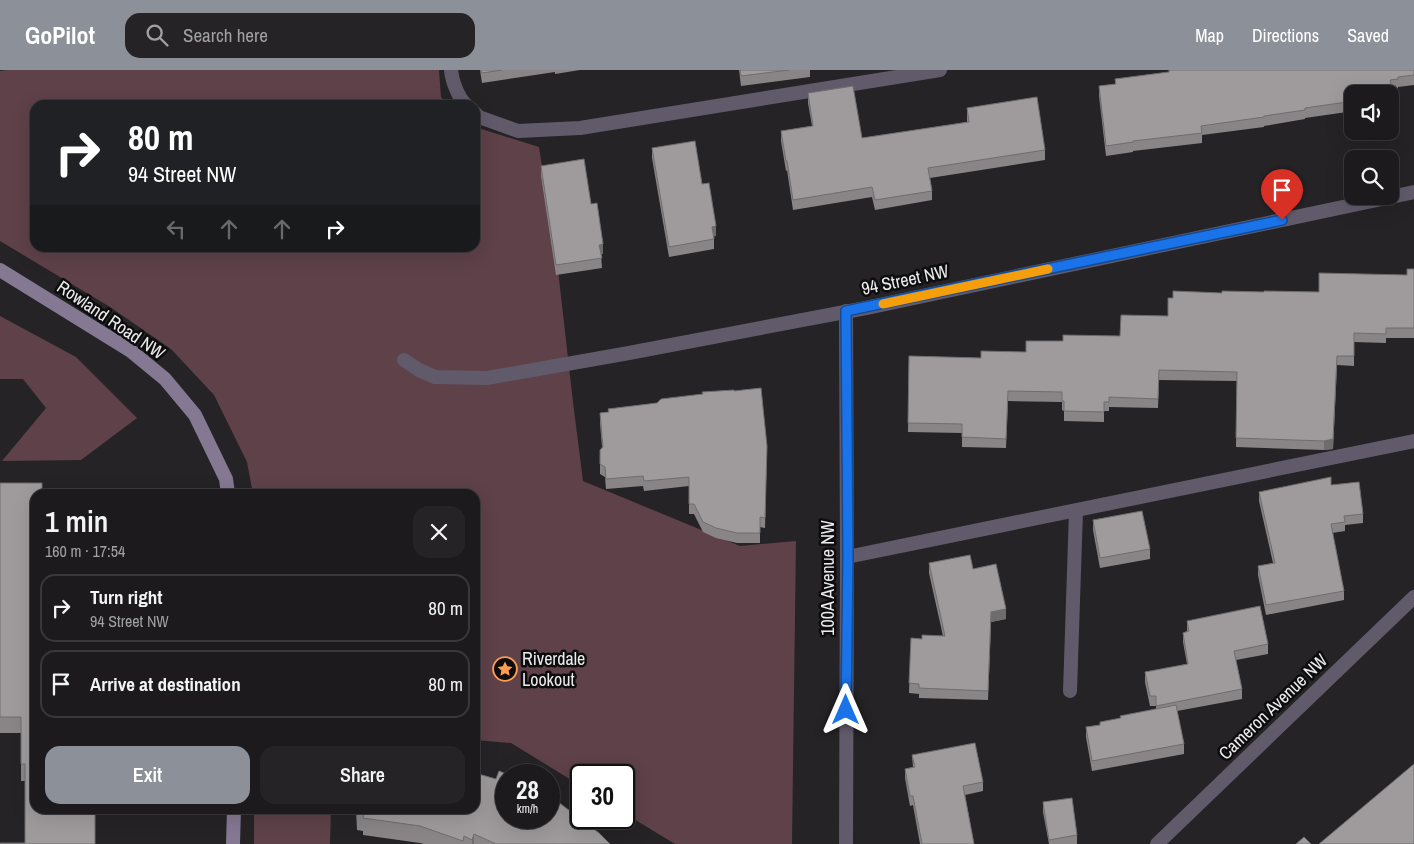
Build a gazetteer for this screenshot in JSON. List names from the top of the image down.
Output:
{
  "streets": {
    "main road": ["Rowland Road NW"],
    "street": ["94 Street NW", "100A Avenue NW", "Cameron Avenue NW"]
  },
  "crossings": [
    ["94 Street NW", "100A Avenue NW"]
  ],
  "places": {
    "place": ["Riverdale Lookout"]
  },
  "page": {
    "header": "GoPilot",
    "search": "Search here",
    "nav": ["Map", "Directions", "Saved"],
    "turn": ["80 m", "94 Street NW"],
    "heading": ["1 min", "160 m · 17:54"],
    "list": [
      {
        "name": "Turn right",
        "note": "94 Street NW",
        "value": "80 m"
      },
      {
        "name": "Arrive at destination",
        "value": "80 m"
      }
    ],
    "buttons": ["Exit", "Share"],
    "speed": "28 km/h",
    "limit": "30"
  }
}
